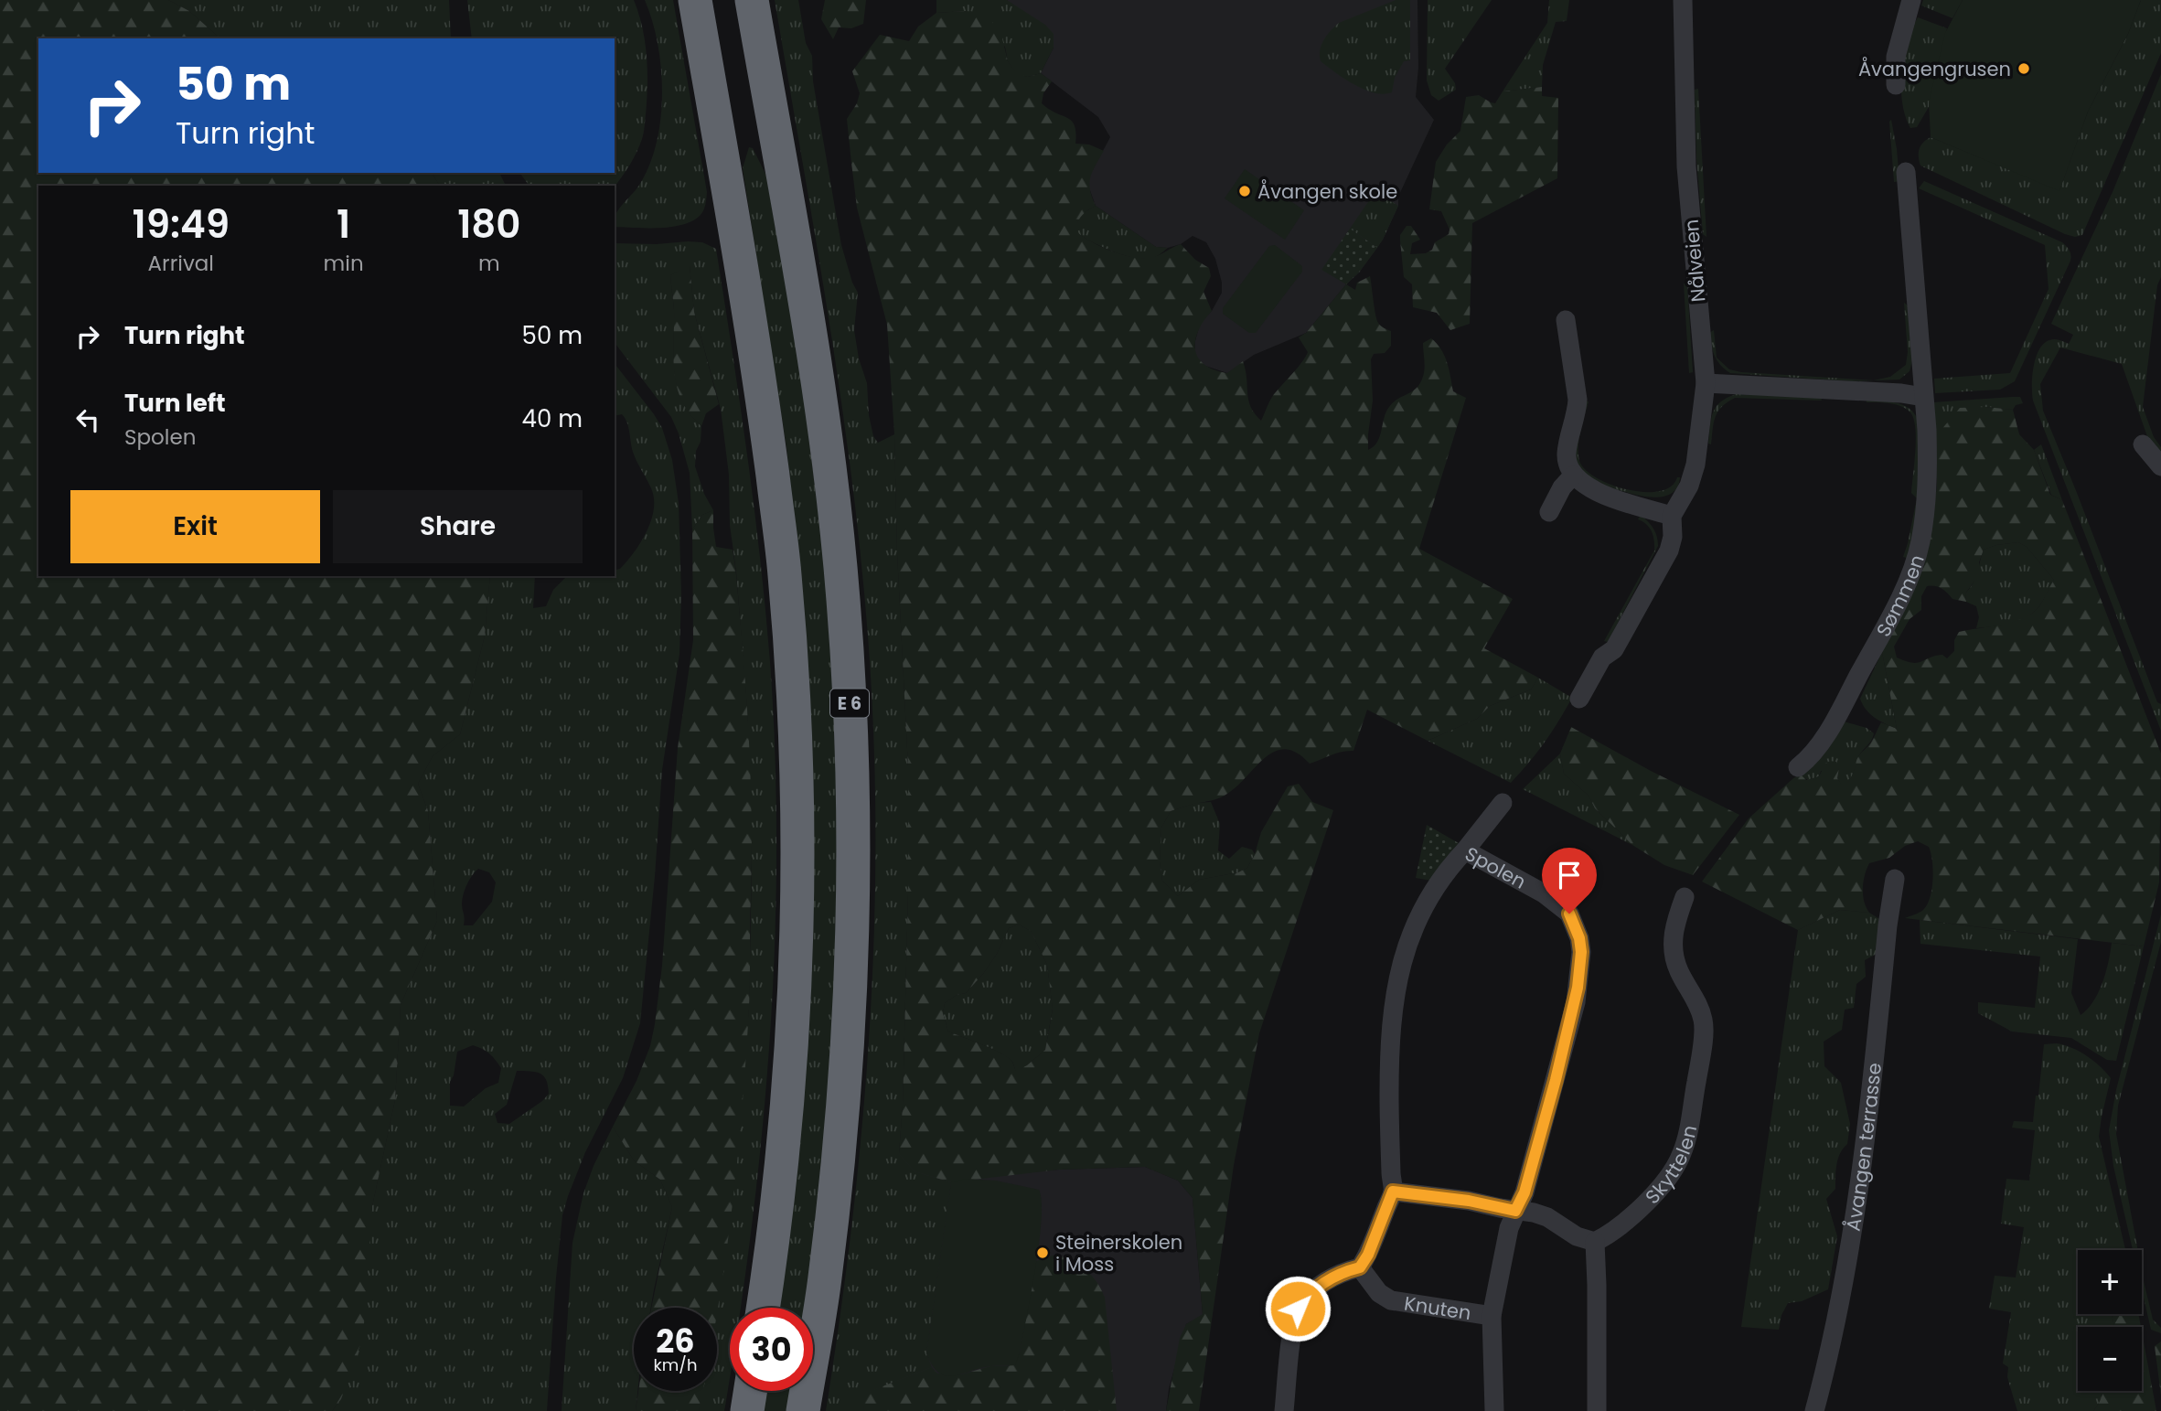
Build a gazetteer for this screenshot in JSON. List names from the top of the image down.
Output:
{
  "streets": {
    "highway": ["E 6"],
    "street": [
      "Nålveien",
      "Sømmen",
      "Spolen",
      "Åvangen terrasse",
      "Skyttelen",
      "Knuten"
    ]
  },
  "crossings": [
    ["Spolen", "Knuten"]
  ],
  "places": ["Åvangengrusen", "Åvangen skole", "Steinerskolen i Moss"],
  "page": {
    "turn": ["50 m", "Turn right"],
    "eta": [
      "19:49",
      "Arrival",
      "1",
      "min",
      "180",
      "m"
    ],
    "list": [
      {
        "name": "Turn right",
        "value": "50 m"
      },
      {
        "name": "Turn left",
        "note": "Spolen",
        "value": "40 m"
      }
    ],
    "buttons": ["Exit", "Share"],
    "map_buttons": ["+", "−"],
    "speed": "26 km/h",
    "limit": "30"
  }
}
